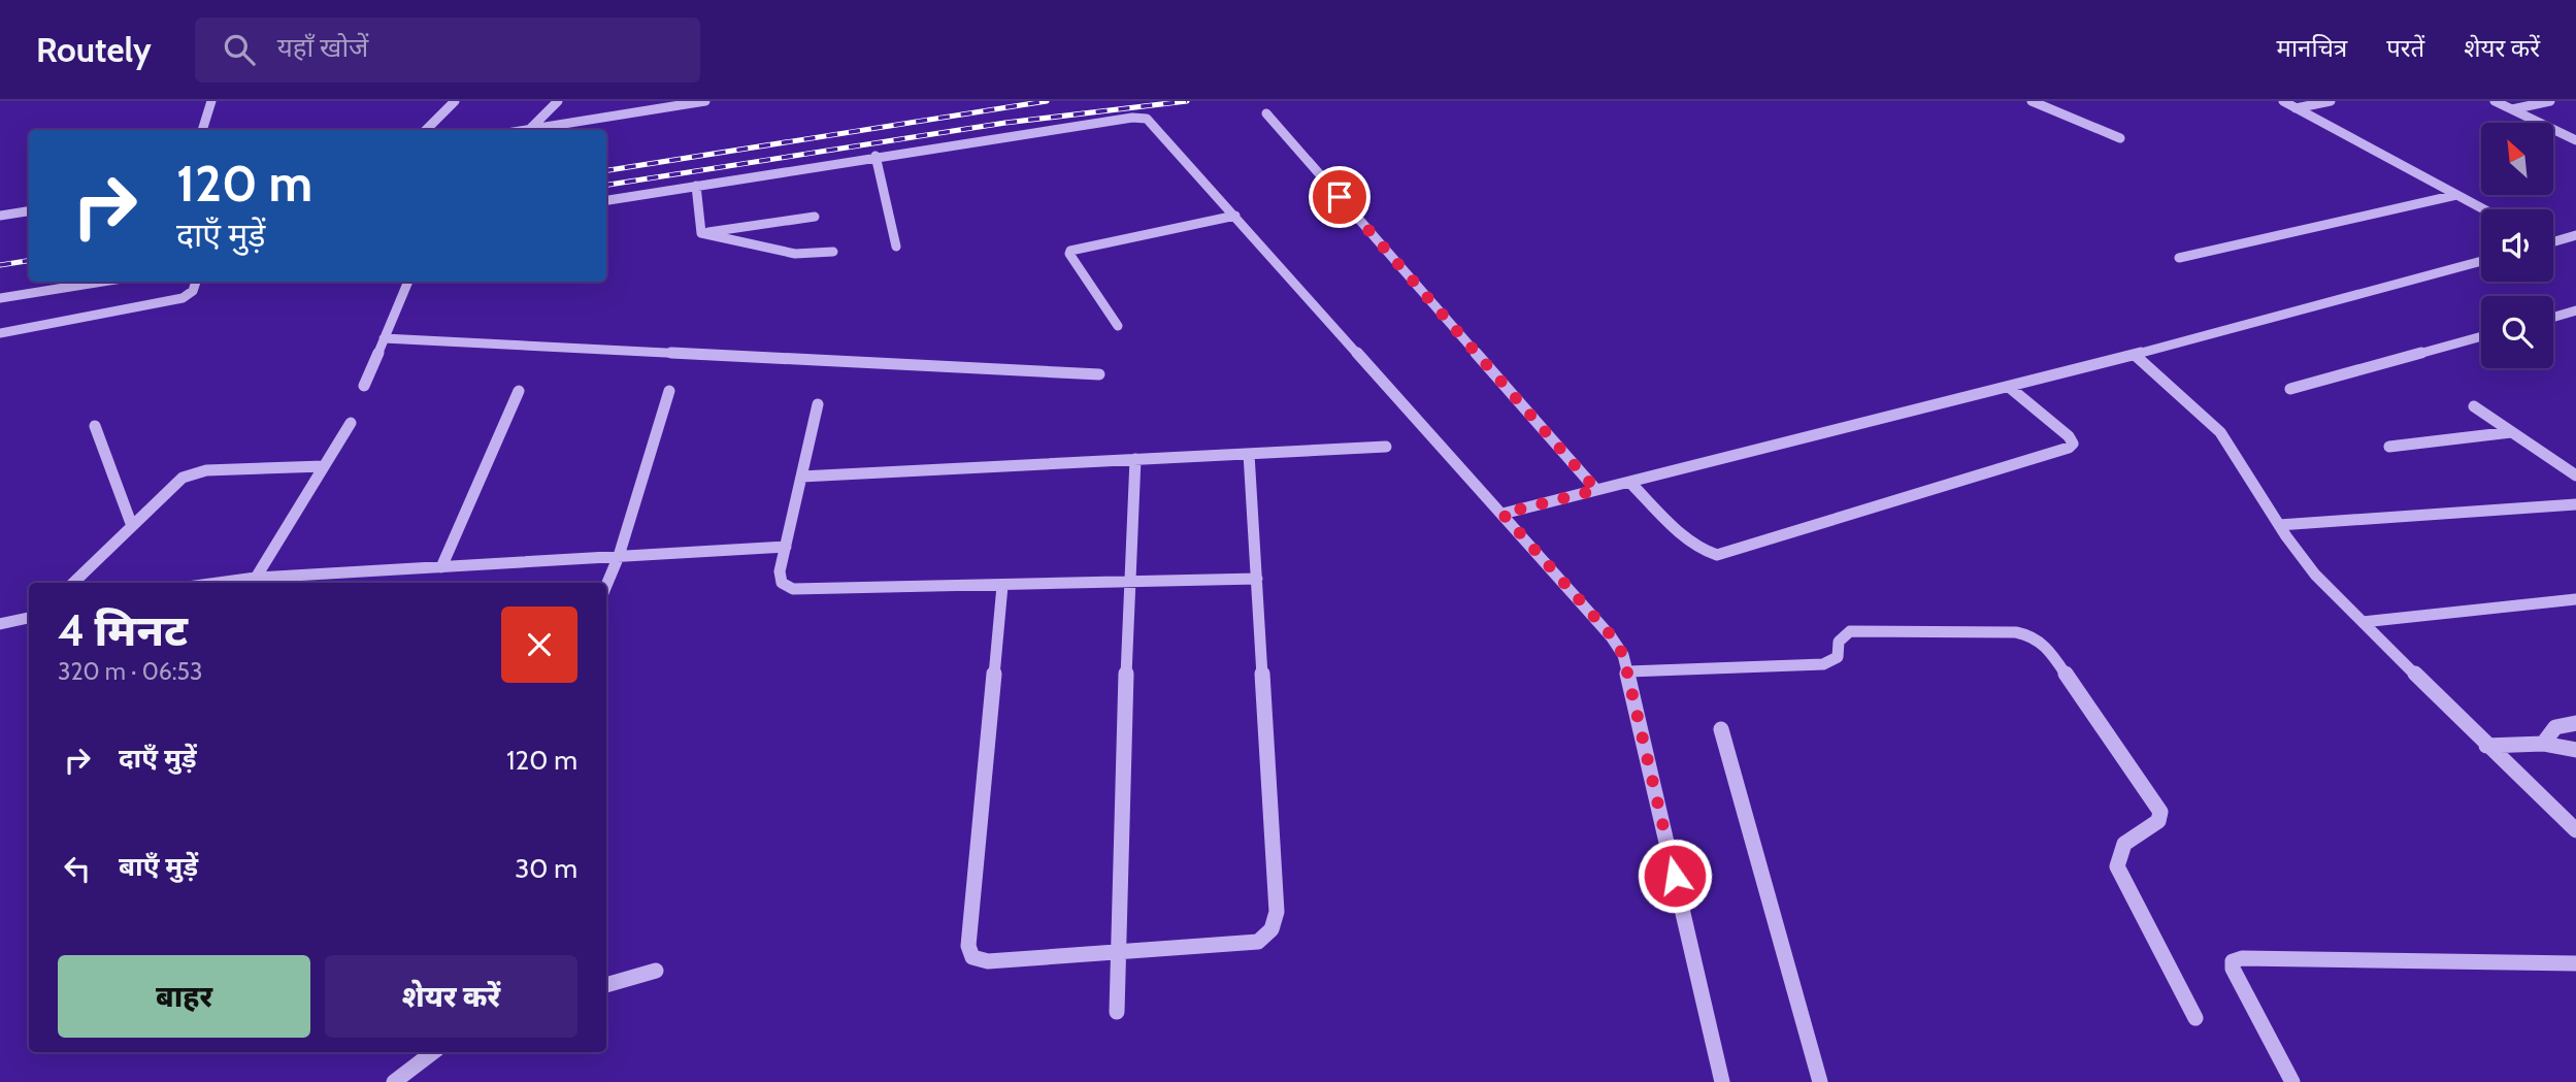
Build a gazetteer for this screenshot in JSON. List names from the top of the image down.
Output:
{
  "north": "top left",
  "page": {
    "header": "Routely",
    "search": "यहाँ खोजें",
    "nav": ["मानचित्र", "परतें", "शेयर करें"],
    "turn": ["120 m", "दाएँ मुड़ें"],
    "heading": ["4 मिनट", "320 m · 06:53"],
    "list": [
      {
        "name": "दाएँ मुड़ें",
        "value": "120 m"
      },
      {
        "name": "बाएँ मुड़ें",
        "value": "30 m"
      }
    ],
    "buttons": ["बाहर", "शेयर करें"]
  }
}
